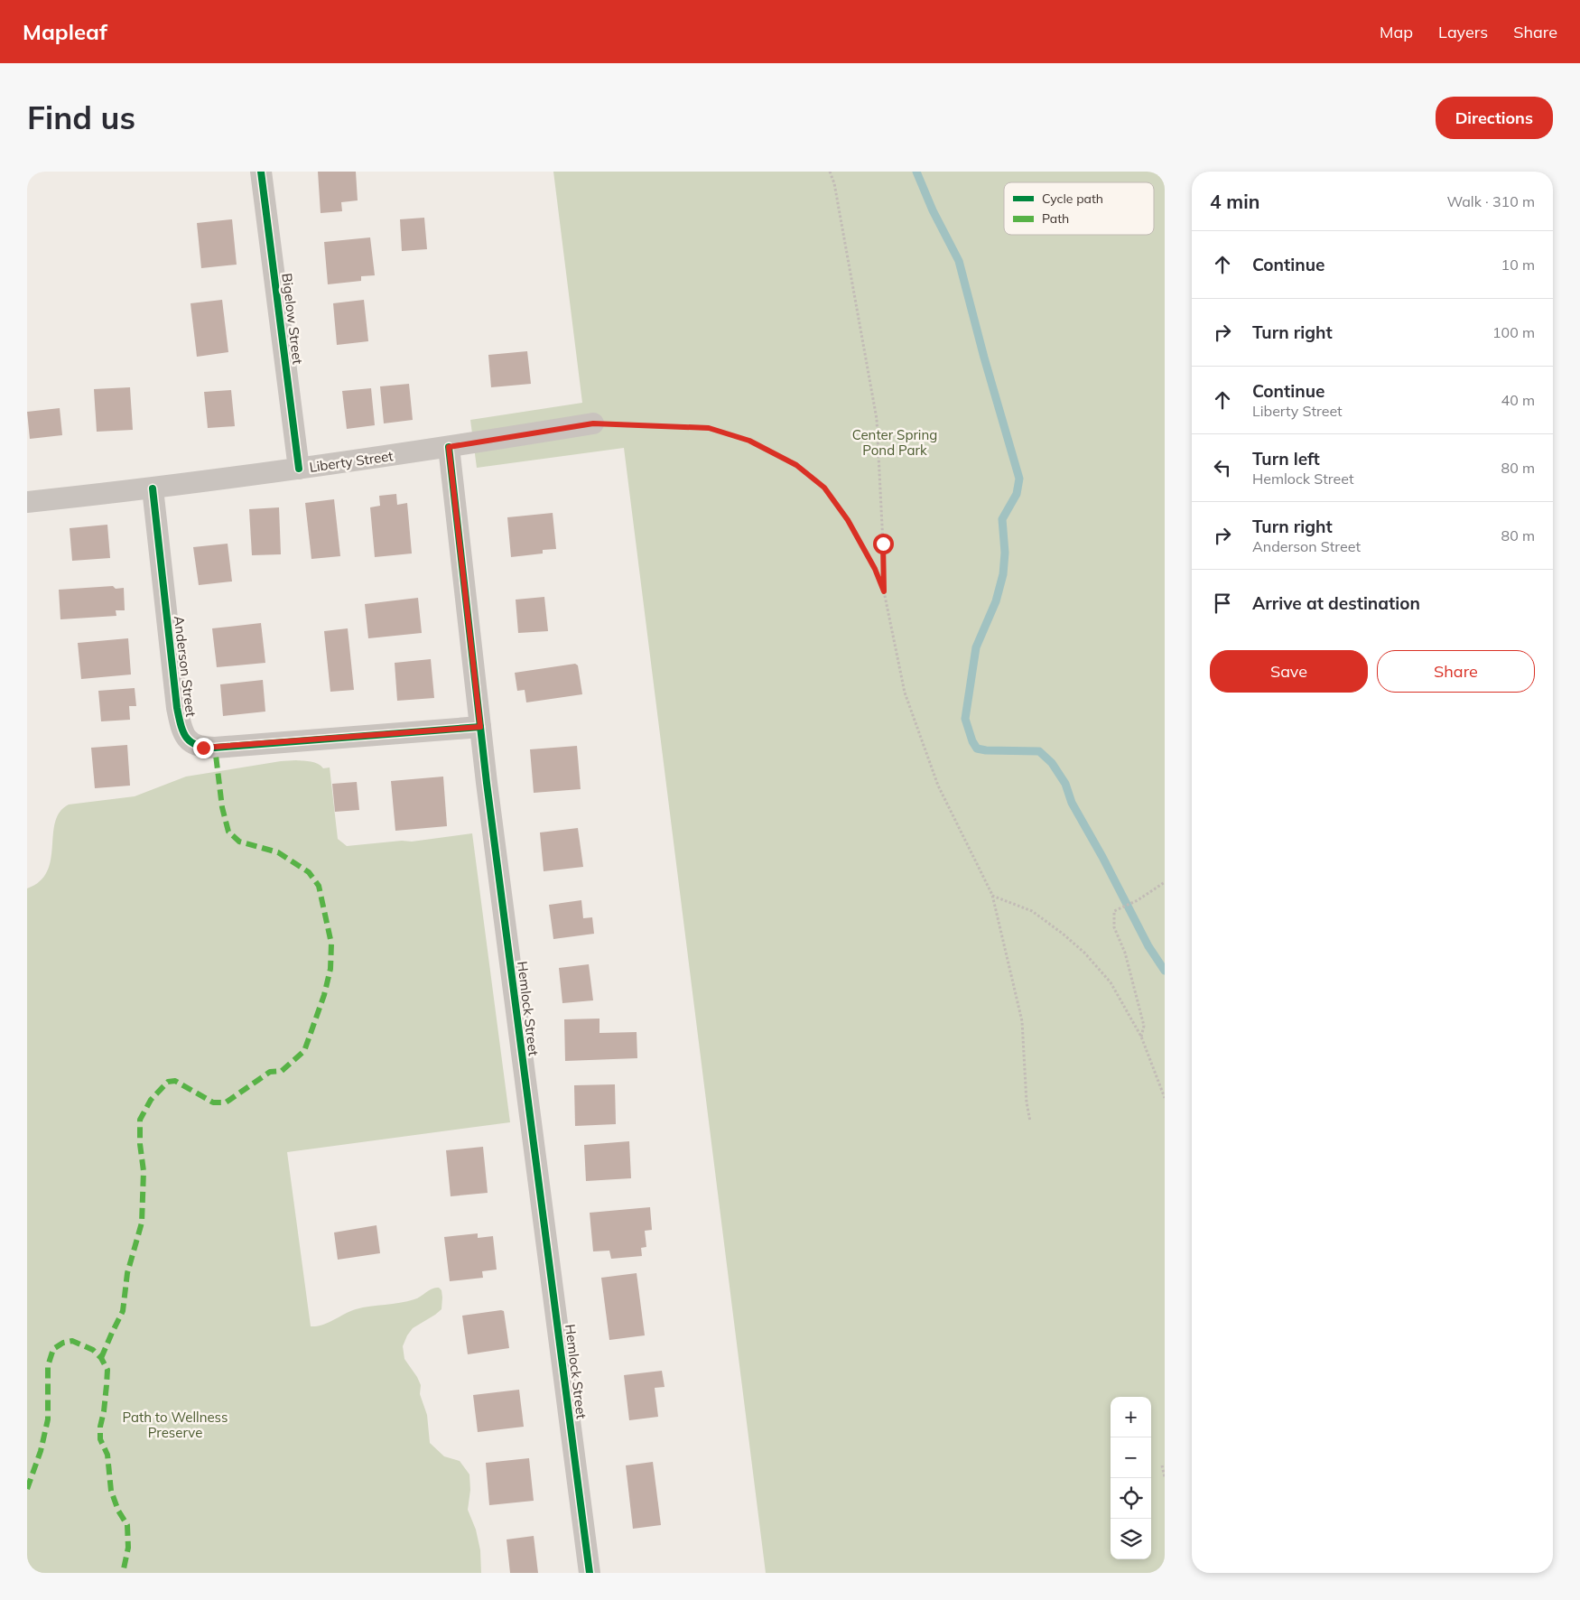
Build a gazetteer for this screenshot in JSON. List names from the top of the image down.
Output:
{
  "streets": {
    "street": [
      "Bigelow Street",
      "Liberty Street",
      "Anderson Street",
      "Hemlock Street"
    ]
  },
  "crossings": [
    ["Bigelow Street", "Liberty Street"],
    ["Liberty Street", "Anderson Street"],
    ["Liberty Street", "Hemlock Street"],
    ["Anderson Street", "Hemlock Street"]
  ],
  "parks": ["Center Spring Pond Park", "Path to Wellness Preserve"],
  "legend": ["Cycle path", "Path"],
  "page": {
    "header": "Mapleaf",
    "nav": ["Map", "Layers", "Share"],
    "buttons": [
      "Directions",
      ["Save", "Share"]
    ],
    "title": "Find us",
    "heading": ["4 min", "Walk · 310 m"],
    "list": [
      ["Continue", "10 m"],
      ["Turn right", "100 m"],
      ["Continue", "Liberty Street", "40 m"],
      ["Turn left", "Hemlock Street", "80 m"],
      ["Turn right", "Anderson Street", "80 m"],
      "Arrive at destination"
    ],
    "map_buttons": ["+", "−"]
  }
}
